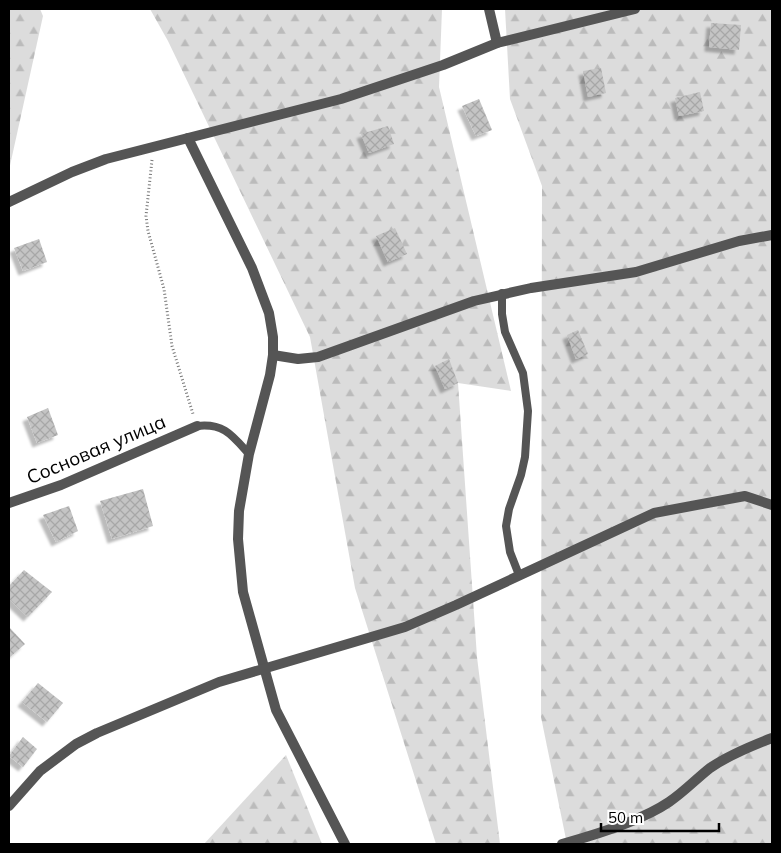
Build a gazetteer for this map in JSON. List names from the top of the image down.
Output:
{
  "streets": {
    "street": ["Сосновая улица"]
  },
  "scale_bar": "50 m"
}
